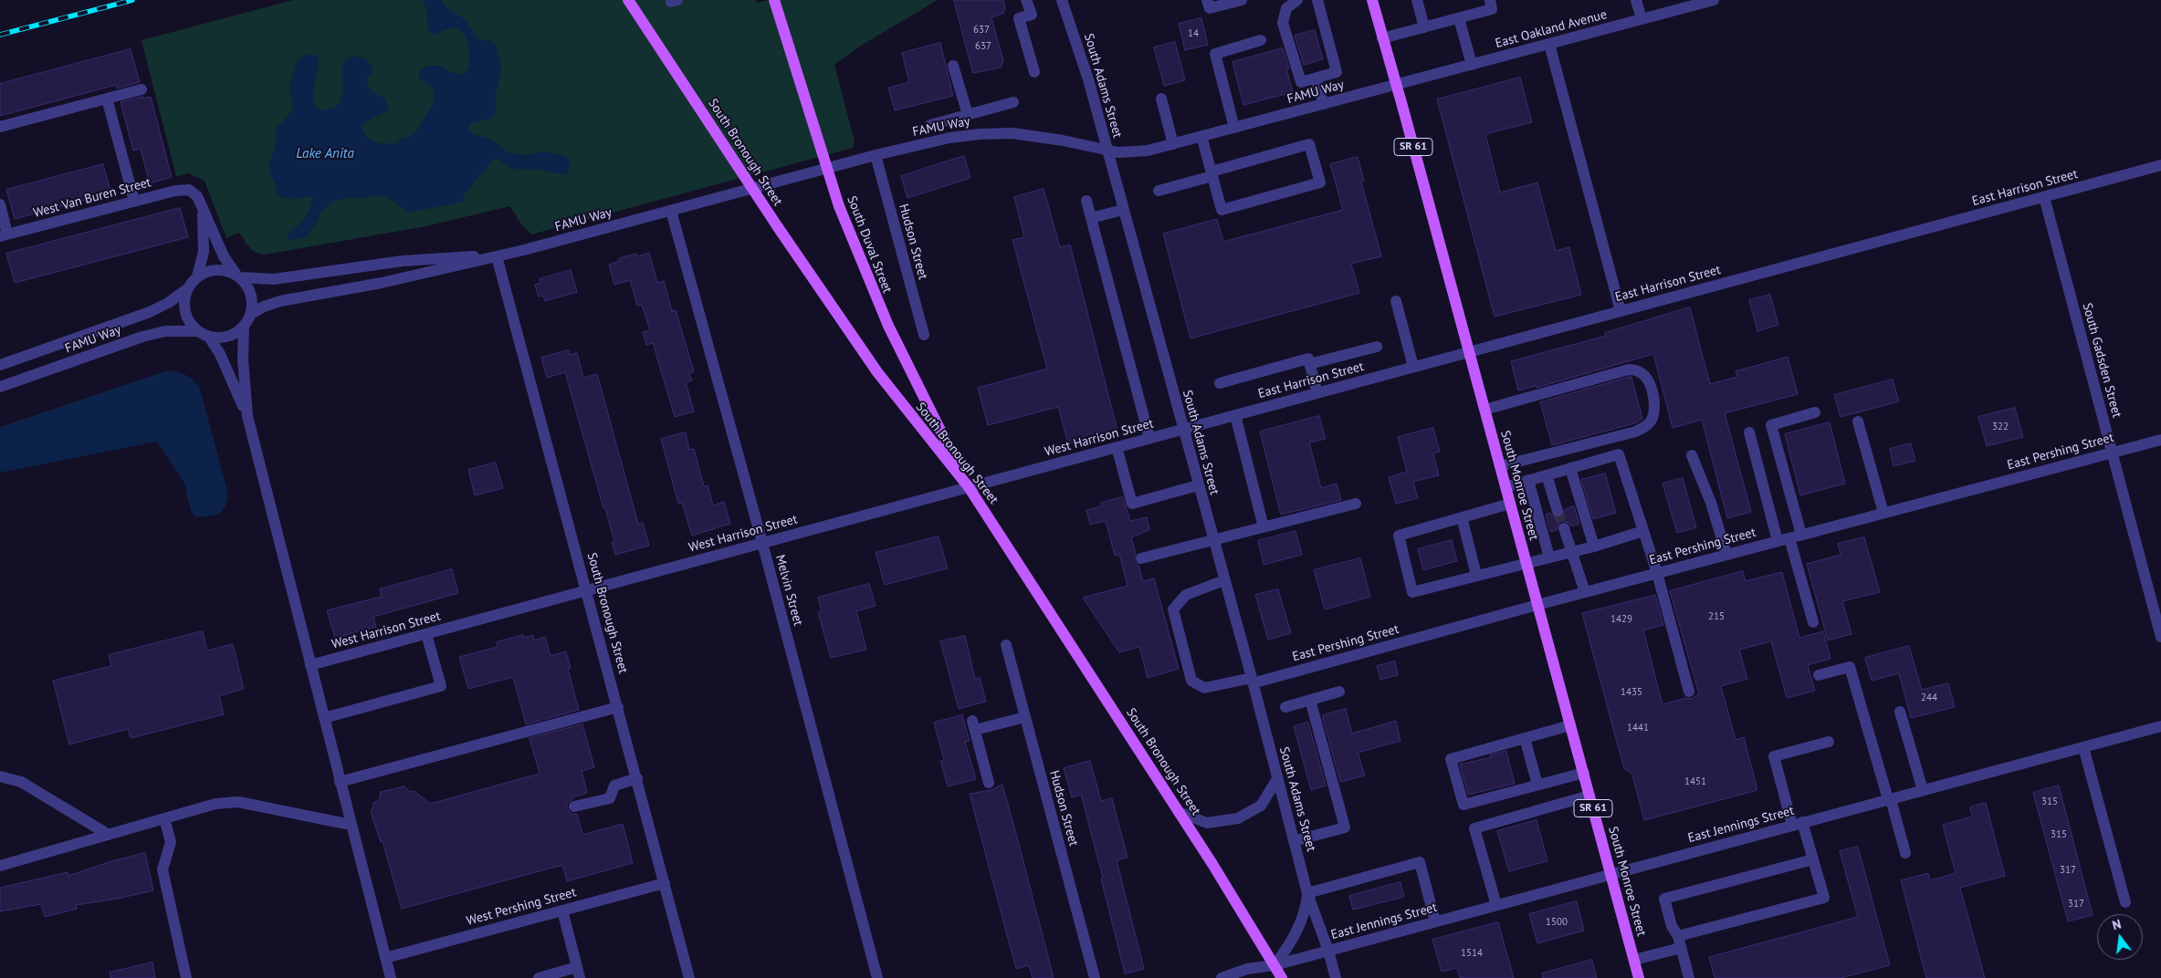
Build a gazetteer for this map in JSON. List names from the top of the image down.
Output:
{
  "streets": {
    "main road": [
      "SR 61",
      "South Bronough Street",
      "South Duval Street",
      "South Monroe Street"
    ],
    "street": [
      "East Oakland Avenue",
      "South Adams Street",
      "FAMU Way",
      "East Harrison Street",
      "West Van Buren Street",
      "Hudson Street",
      "South Gadsden Street",
      "West Harrison Street",
      "East Pershing Street",
      "Melvin Street",
      "East Jennings Street",
      "West Pershing Street"
    ]
  },
  "crossings": [
    ["East Oakland Avenue", "FAMU Way"],
    ["East Oakland Avenue", "South Monroe Street"],
    ["South Adams Street", "FAMU Way"],
    ["South Adams Street", "South Bronough Street"],
    ["South Adams Street", "East Harrison Street"],
    ["South Adams Street", "West Harrison Street"],
    ["South Adams Street", "East Pershing Street"],
    ["South Adams Street", "East Jennings Street"],
    ["FAMU Way", "South Bronough Street"],
    ["FAMU Way", "Hudson Street"],
    ["FAMU Way", "South Monroe Street"],
    ["FAMU Way", "Melvin Street"],
    ["South Bronough Street", "South Duval Street"],
    ["South Bronough Street", "West Harrison Street"],
    ["South Bronough Street", "East Jennings Street"],
    ["South Bronough Street", "West Pershing Street"],
    ["East Harrison Street", "South Gadsden Street"],
    ["East Harrison Street", "West Harrison Street"],
    ["East Harrison Street", "South Monroe Street"],
    ["South Duval Street", "West Harrison Street"],
    ["South Gadsden Street", "East Pershing Street"],
    ["West Harrison Street", "Melvin Street"],
    ["East Pershing Street", "South Monroe Street"],
    ["South Monroe Street", "East Jennings Street"]
  ],
  "water": ["Lake Anita"],
  "house_numbers": [
    "637",
    "14",
    "637",
    "322",
    "215",
    "1429",
    "1435",
    "244",
    "1441",
    "1451",
    "315",
    "315",
    "317",
    "317",
    "1500",
    "1514"
  ],
  "north": "top"
}
